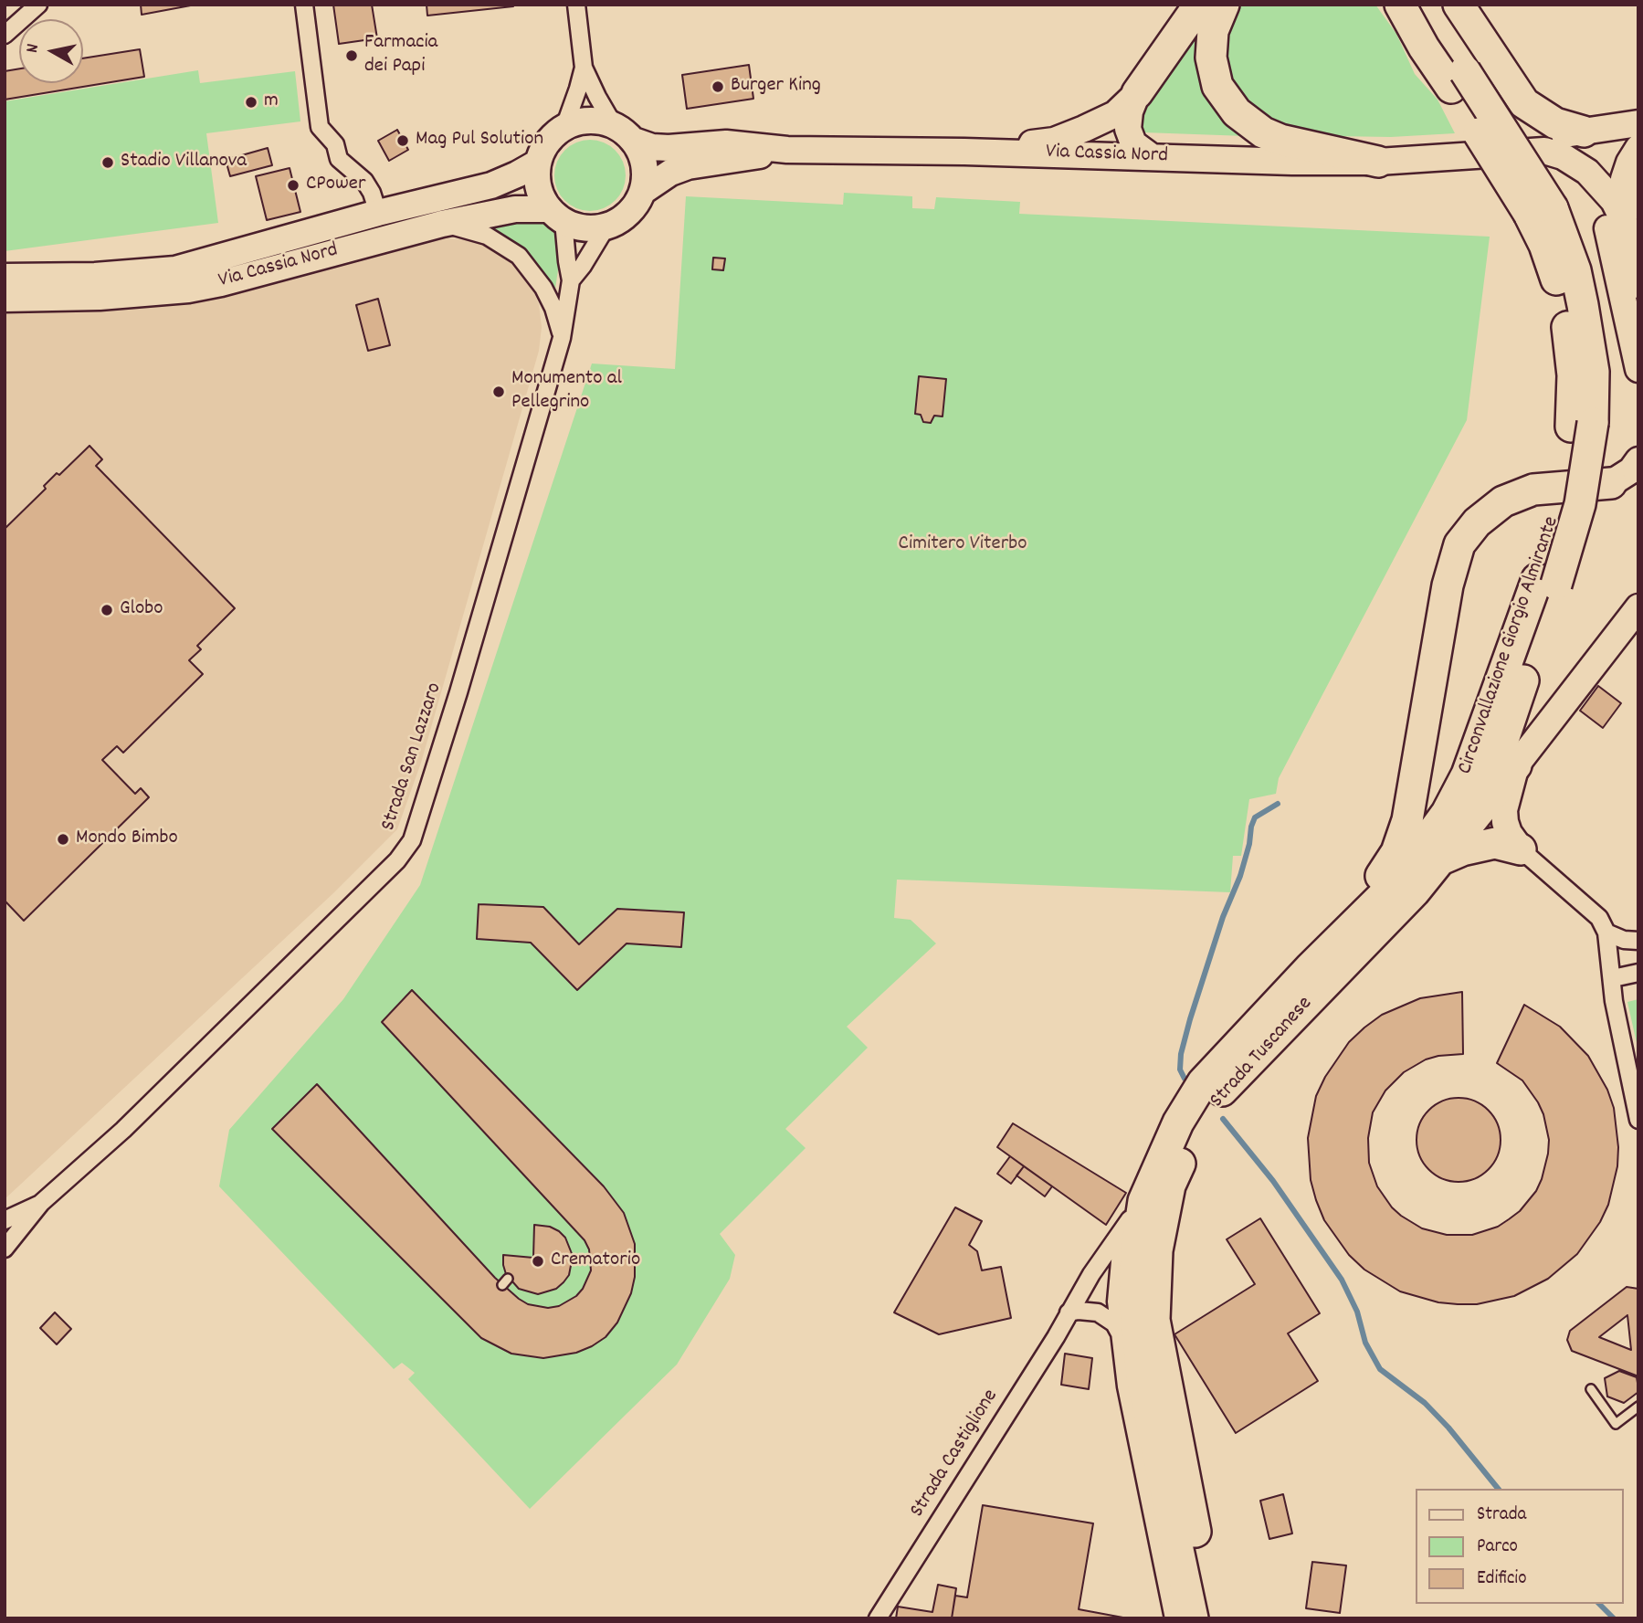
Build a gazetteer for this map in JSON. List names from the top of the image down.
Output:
{
  "streets": {
    "highway": ["Circonvallazione Giorgio Almirante", "Strada Tuscanese"],
    "main road": ["Via Cassia Nord"],
    "street": ["Strada San Lazzaro", "Strada Castiglione"]
  },
  "crossings": [
    ["Via Cassia Nord", "Strada San Lazzaro"],
    ["Circonvallazione Giorgio Almirante", "Strada Tuscanese"],
    ["Strada Tuscanese", "Strada Castiglione"]
  ],
  "parks": ["Cimitero Viterbo"],
  "places": [
    "Farmacia dei Papi",
    "Burger King",
    "m",
    "Mag Pul Solution",
    "Stadio Villanova",
    "CPower",
    "Monumento al Pellegrino",
    "Globo",
    "Mondo Bimbo",
    "Crematorio"
  ],
  "legend": ["Strada", "Parco", "Edificio"],
  "north": "left"
}
